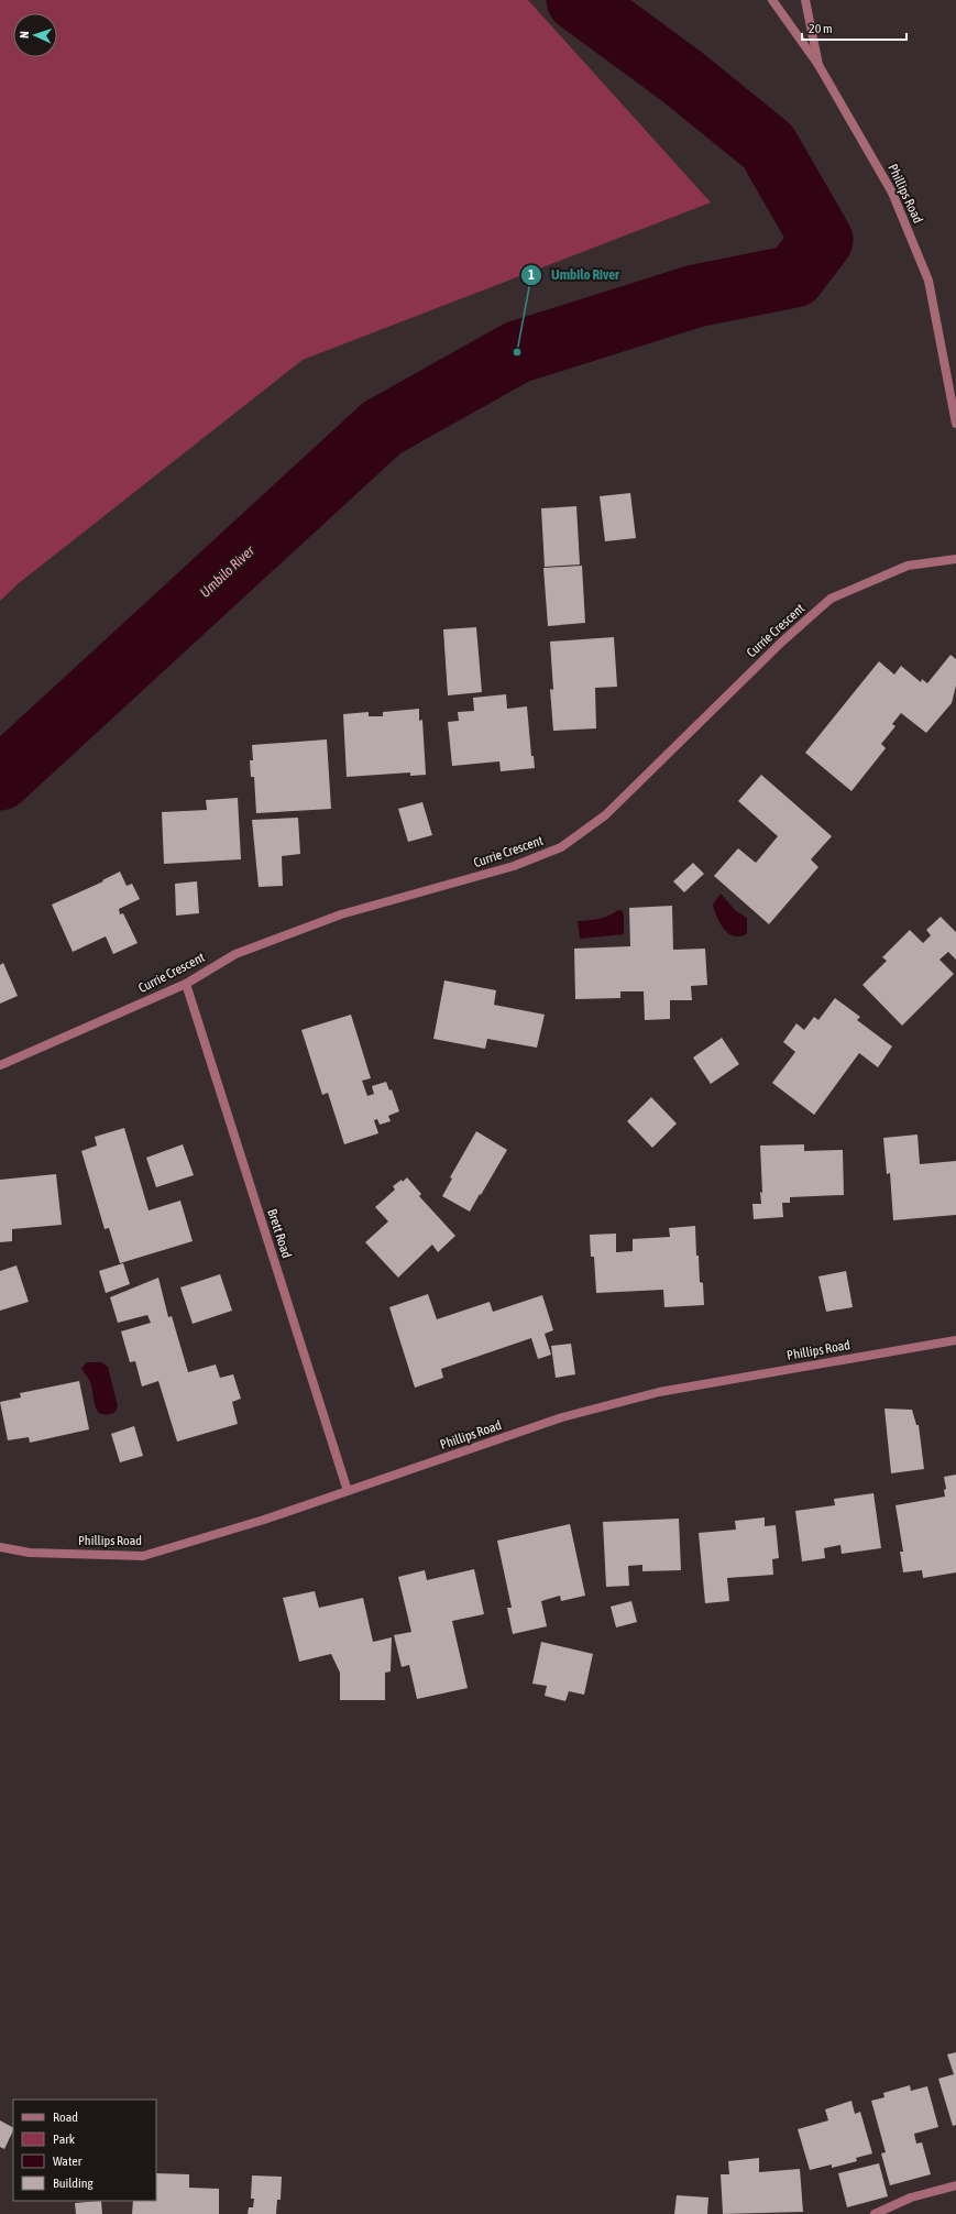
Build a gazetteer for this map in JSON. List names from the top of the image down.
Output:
{
  "streets": {
    "street": ["Phillips Road", "Currie Crescent", "Brett Road"]
  },
  "crossings": [
    ["Phillips Road", "Brett Road"],
    ["Currie Crescent", "Brett Road"]
  ],
  "water": ["Umbilo River"],
  "places": ["Umbilo River"],
  "legend": [
    "Road",
    "Park",
    "Water",
    "Building"
  ],
  "scale_bar": "20 m",
  "north": "left"
}
